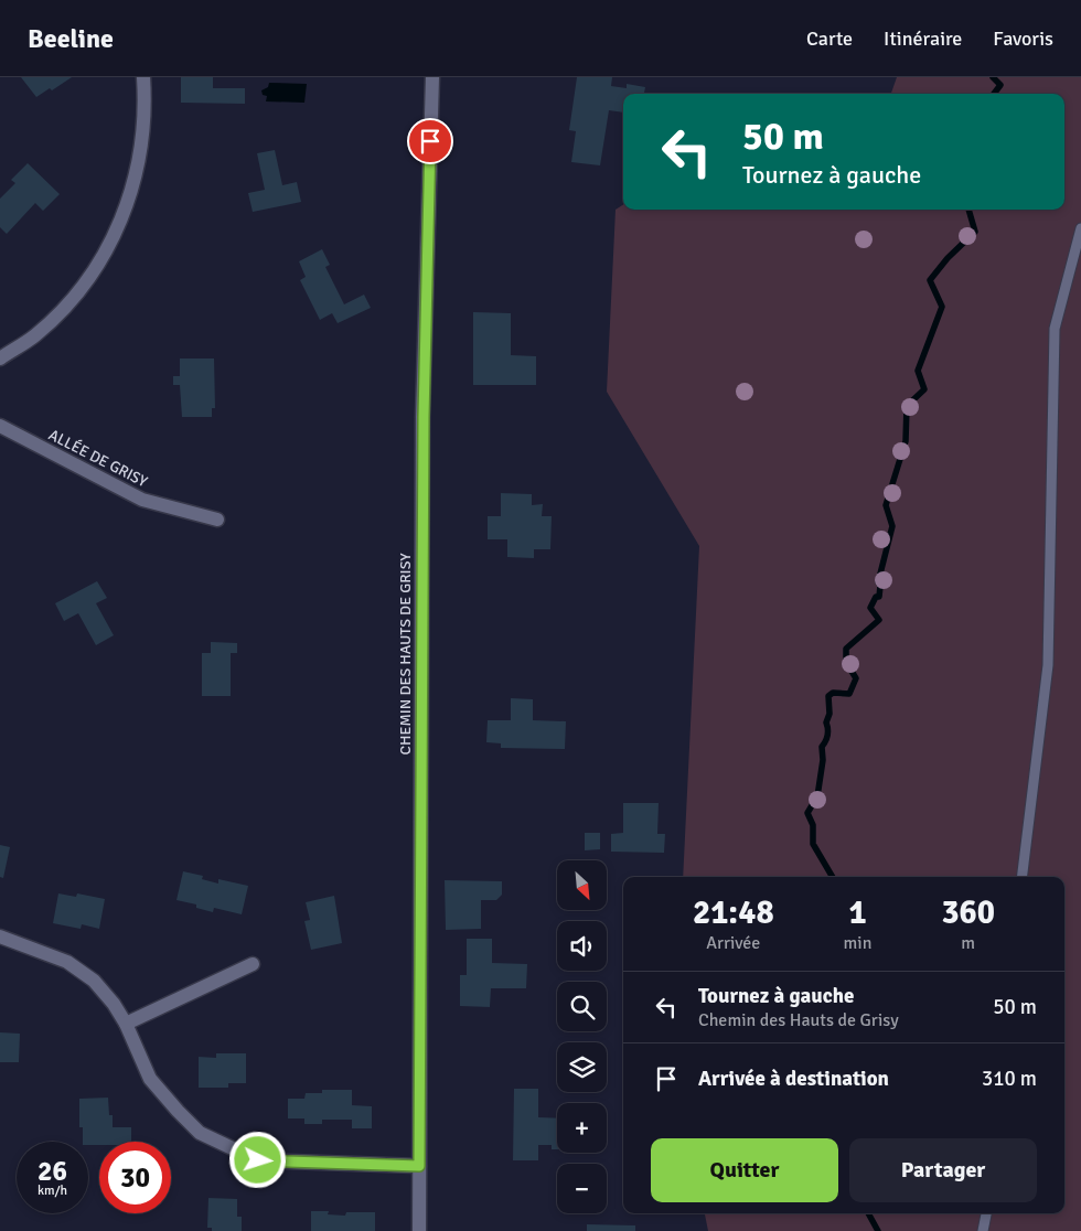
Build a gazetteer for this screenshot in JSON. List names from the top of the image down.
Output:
{
  "streets": {
    "street": ["ALLÉE DE GRISY", "CHEMIN DES HAUTS DE GRISY"]
  },
  "north": "bottom right",
  "page": {
    "header": "Beeline",
    "nav": ["Carte", "Itinéraire", "Favoris"],
    "turn": ["50 m", "Tournez à gauche"],
    "map_buttons": ["+", "−"],
    "eta": [
      "21:48",
      "Arrivée",
      "1",
      "min",
      "360",
      "m"
    ],
    "list": [
      {
        "name": "Tournez à gauche",
        "note": "Chemin des Hauts de Grisy",
        "value": "50 m"
      },
      {
        "name": "Arrivée à destination",
        "value": "310 m"
      }
    ],
    "buttons": ["Quitter", "Partager"],
    "speed": "26 km/h",
    "limit": "30"
  }
}
